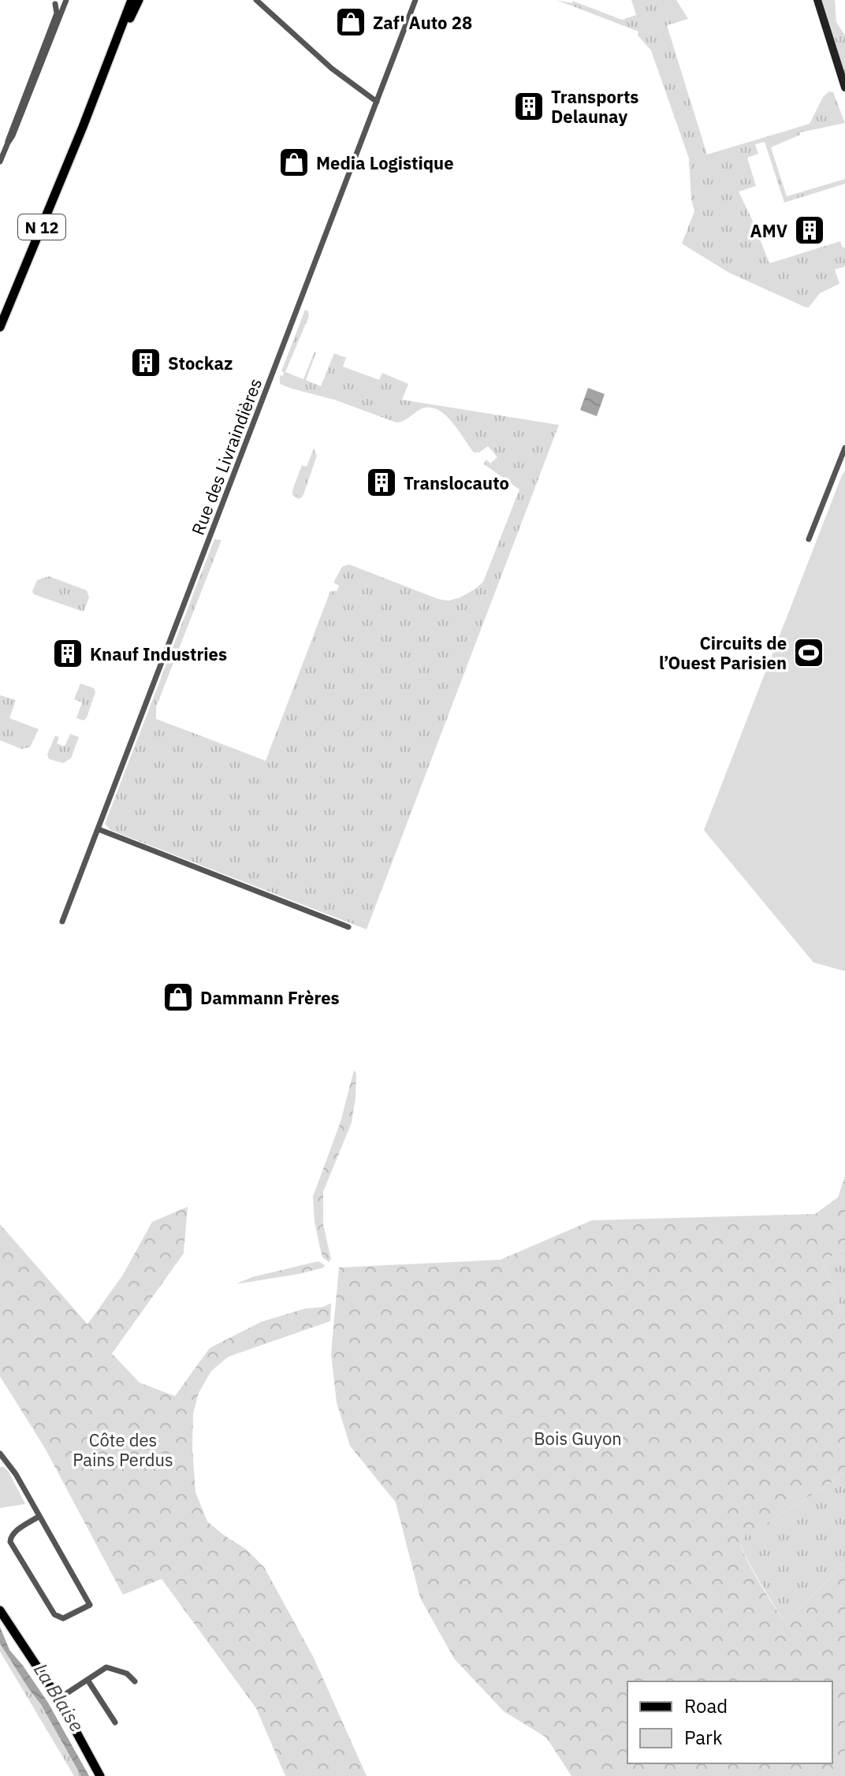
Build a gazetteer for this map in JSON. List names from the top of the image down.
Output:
{
  "streets": {
    "main road": ["N 12"],
    "street": ["Rue des Livraindières"]
  },
  "water": ["La Blaise"],
  "parks": ["Bois Guyon", "Côte des Pains Perdus"],
  "places": {
    "shop": ["Zaf' Auto 28", "Media Logistique", "Dammann Frères"],
    "building": [
      "Transports Delaunay",
      "AMV",
      "Stockaz",
      "Translocauto",
      "Knauf Industries"
    ],
    "sports": ["Circuits de l’Ouest Parisien"]
  },
  "legend": ["Road", "Park"]
}
